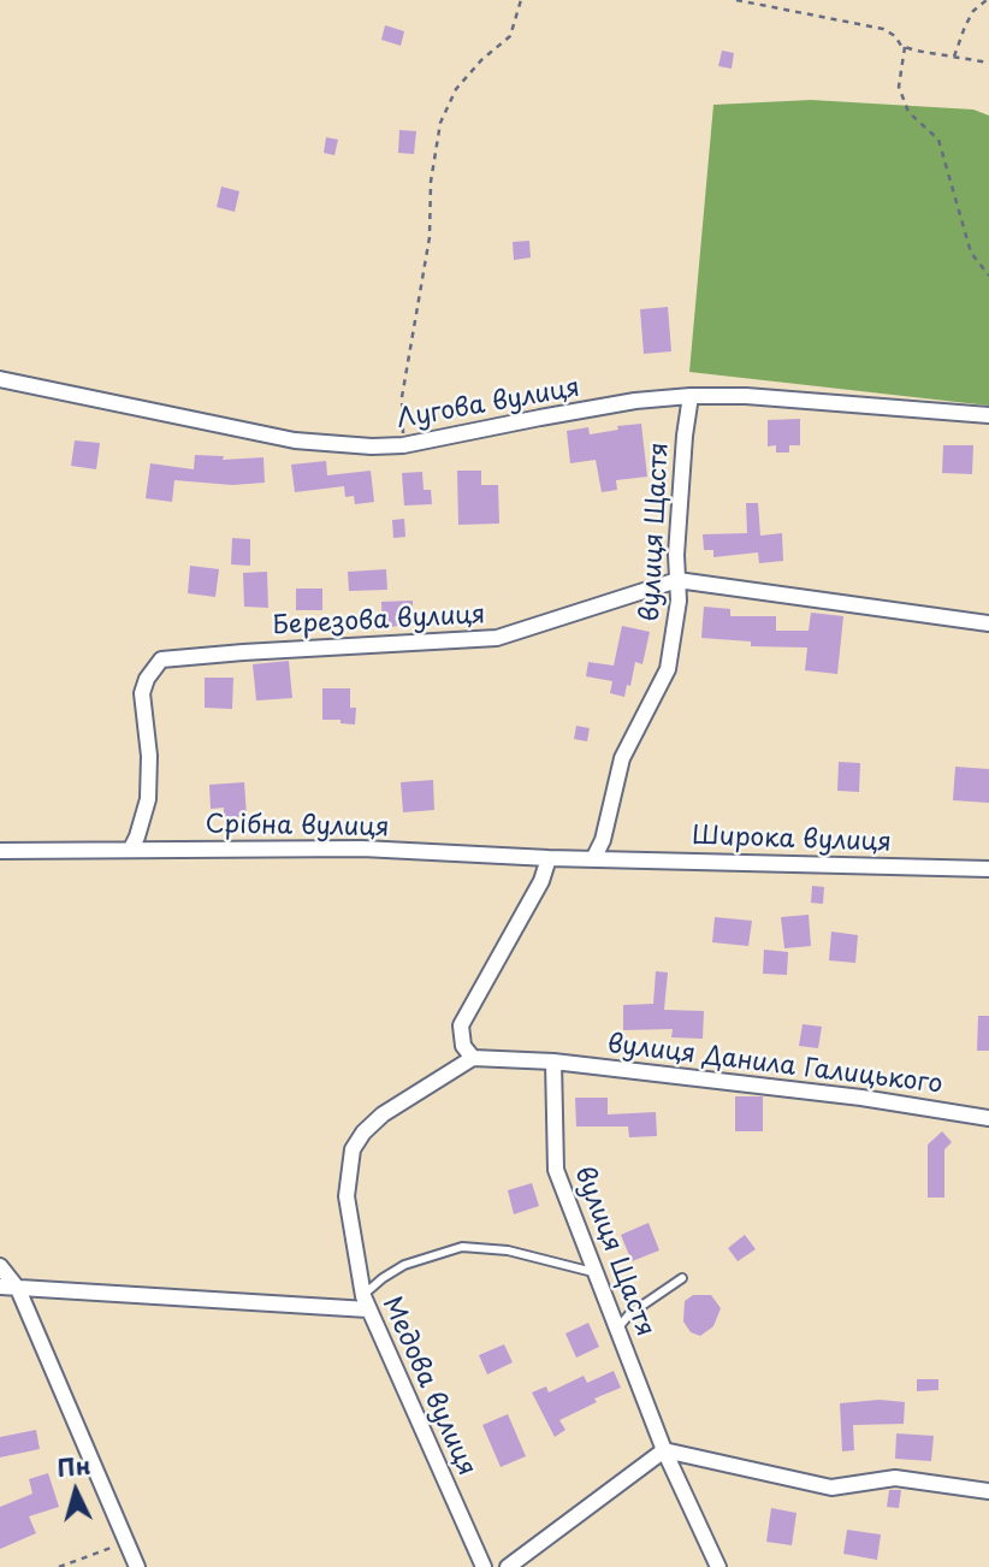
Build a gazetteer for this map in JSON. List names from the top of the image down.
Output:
{
  "streets": {
    "street": [
      "Лугова вулиця",
      "вулиця Щастя",
      "Березова вулиця",
      "Срібна вулиця",
      "Широка вулиця",
      "вулиця Данила Галицького",
      "Медова вулиця"
    ]
  },
  "crossings": [
    ["Лугова вулиця", "вулиця Щастя"],
    ["вулиця Щастя", "Березова вулиця"],
    ["вулиця Щастя", "Срібна вулиця"],
    ["вулиця Щастя", "Широка вулиця"],
    ["вулиця Щастя", "вулиця Данила Галицького"],
    ["Березова вулиця", "Срібна вулиця"],
    ["Срібна вулиця", "Широка вулиця"]
  ],
  "north": "top"
}
